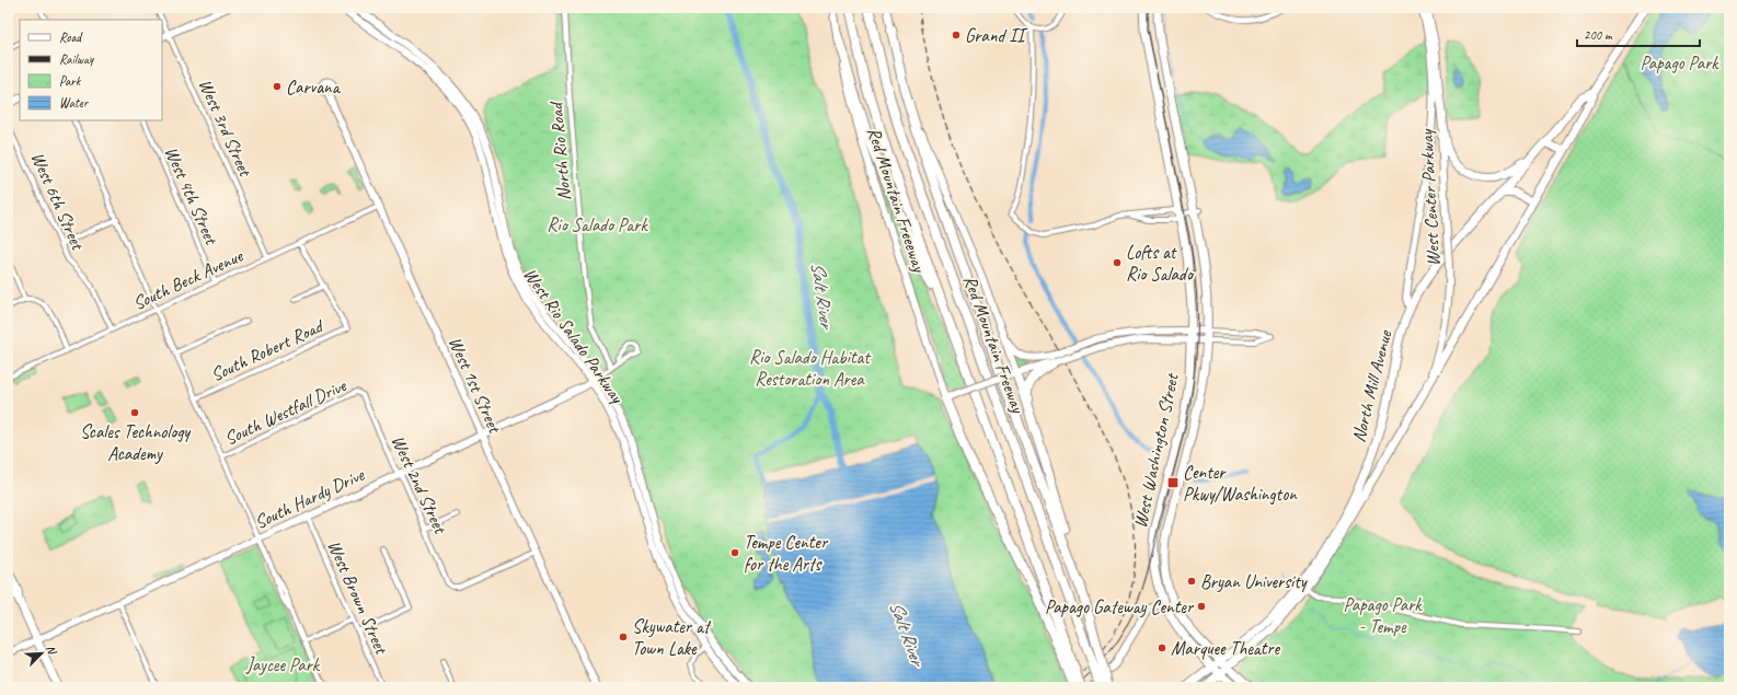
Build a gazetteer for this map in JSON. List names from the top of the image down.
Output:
{
  "streets": {
    "highway": ["Red Mountain Freeway"],
    "main road": ["North Mill Avenue", "West Washington Street"],
    "street": [
      "West 3rd Street",
      "North Rio Road",
      "West 4th Street",
      "West Center Parkway",
      "Red Mountain Freeeway",
      "West 6th Street",
      "South Beck Avenue",
      "West Rio Salado Parkway",
      "South Robert Road",
      "West 1st Street",
      "South Westfall Drive",
      "West 2nd Street",
      "South Hardy Drive",
      "West Brown Street"
    ]
  },
  "crossings": [
    ["West 3rd Street", "South Beck Avenue"],
    ["North Rio Road", "South Hardy Drive"],
    ["West 4th Street", "South Beck Avenue"],
    ["West Center Parkway", "North Mill Avenue"],
    ["West 6th Street", "South Beck Avenue"],
    ["South Beck Avenue", "West 1st Street"],
    ["West Rio Salado Parkway", "South Hardy Drive"],
    ["West 1st Street", "West 2nd Street"],
    ["West 1st Street", "South Hardy Drive"],
    ["North Mill Avenue", "West Washington Street"],
    ["South Westfall Drive", "West 2nd Street"],
    ["West 2nd Street", "South Hardy Drive"],
    ["South Hardy Drive", "West Brown Street"]
  ],
  "water": ["Salt River"],
  "parks": [
    "Papago Park",
    "Rio Salado Park",
    "Rio Salado Habitat Restoration Area",
    "Papago Park - Tempe",
    "Jaycee Park"
  ],
  "places": {
    "other": [
      "Grand II",
      "Carvana",
      "Lofts at Rio Salado",
      "Scales Technology Academy",
      "Tempe Center for the Arts",
      "Bryan University",
      "Papago Gateway Center",
      "Skywater at Town Lake",
      "Marquee Theatre"
    ],
    "transit": ["Center Pkwy/Washington"]
  },
  "legend": [
    "Road",
    "Railway",
    "Park",
    "Water"
  ],
  "scale_bar": "200 m",
  "north": "top right"
}
